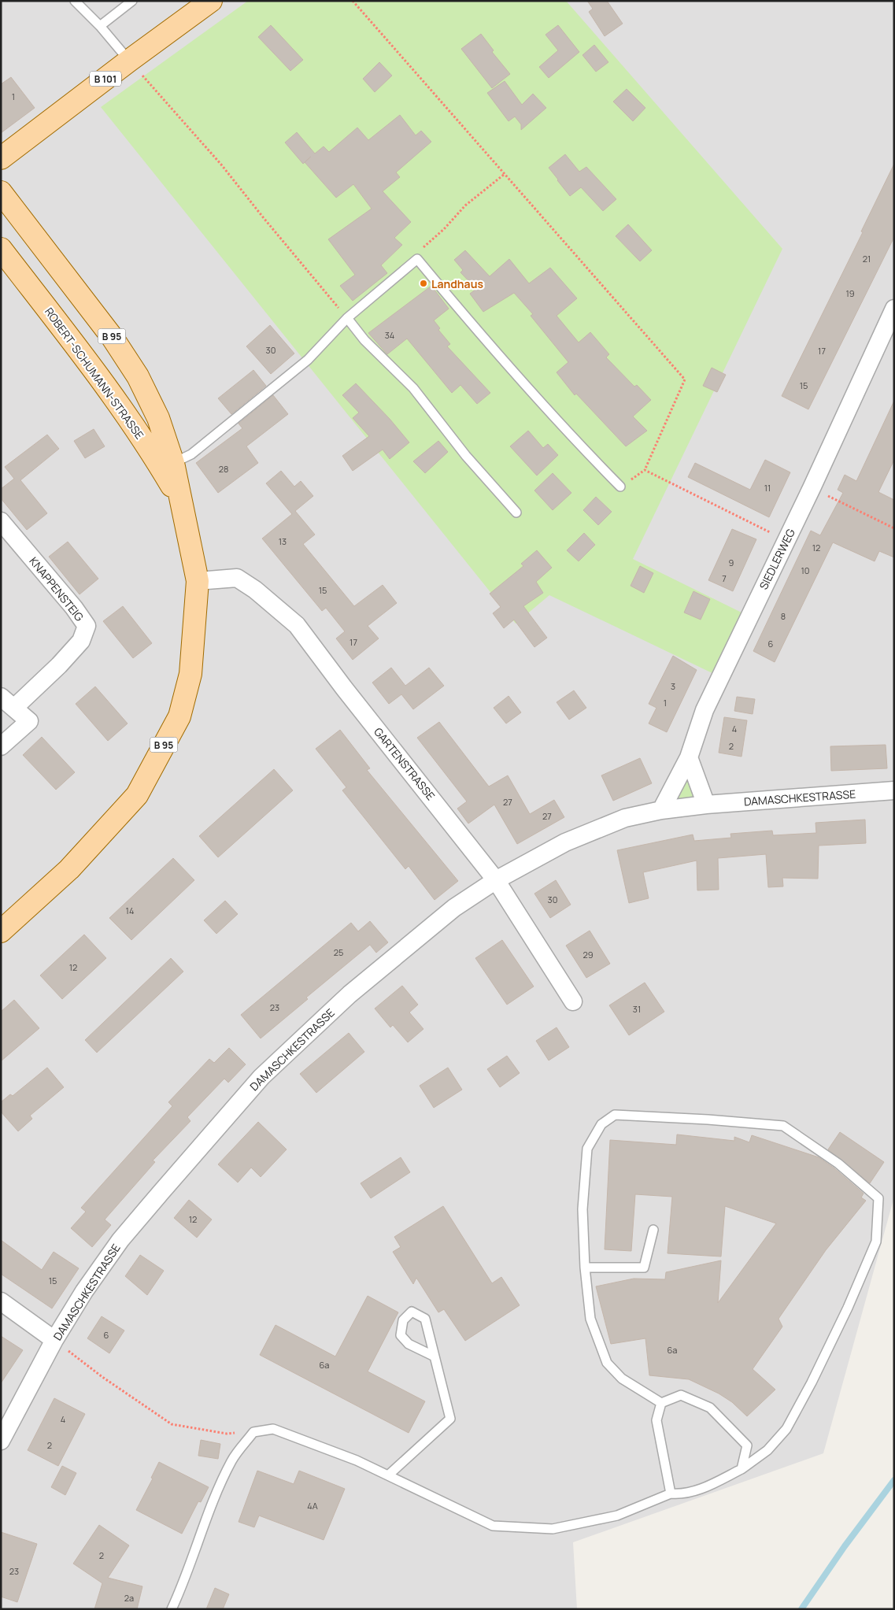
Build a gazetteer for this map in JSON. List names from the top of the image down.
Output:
{
  "streets": {
    "main road": ["B 101", "B 95", "ROBERT-SCHUMANN-STRASSE"],
    "street": [
      "SIEDLERWEG",
      "KNAPPENSTEIG",
      "GARTENSTRASSE",
      "DAMASCHKESTRASSE"
    ]
  },
  "crossings": [
    ["ROBERT-SCHUMANN-STRASSE", "GARTENSTRASSE"],
    ["SIEDLERWEG", "DAMASCHKESTRASSE"],
    ["GARTENSTRASSE", "DAMASCHKESTRASSE"]
  ],
  "places": ["Landhaus"],
  "house_numbers": [
    "1",
    "21",
    "19",
    "34",
    "30",
    "17",
    "15",
    "28",
    "11",
    "13",
    "12",
    "9",
    "10",
    "7",
    "15",
    "8",
    "17",
    "6",
    "3",
    "1",
    "4",
    "2",
    "27",
    "27",
    "30",
    "14",
    "25",
    "29",
    "12",
    "23",
    "31",
    "12",
    "15",
    "6",
    "6a",
    "6a",
    "4",
    "2",
    "4A",
    "2",
    "23",
    "2a"
  ]
}
